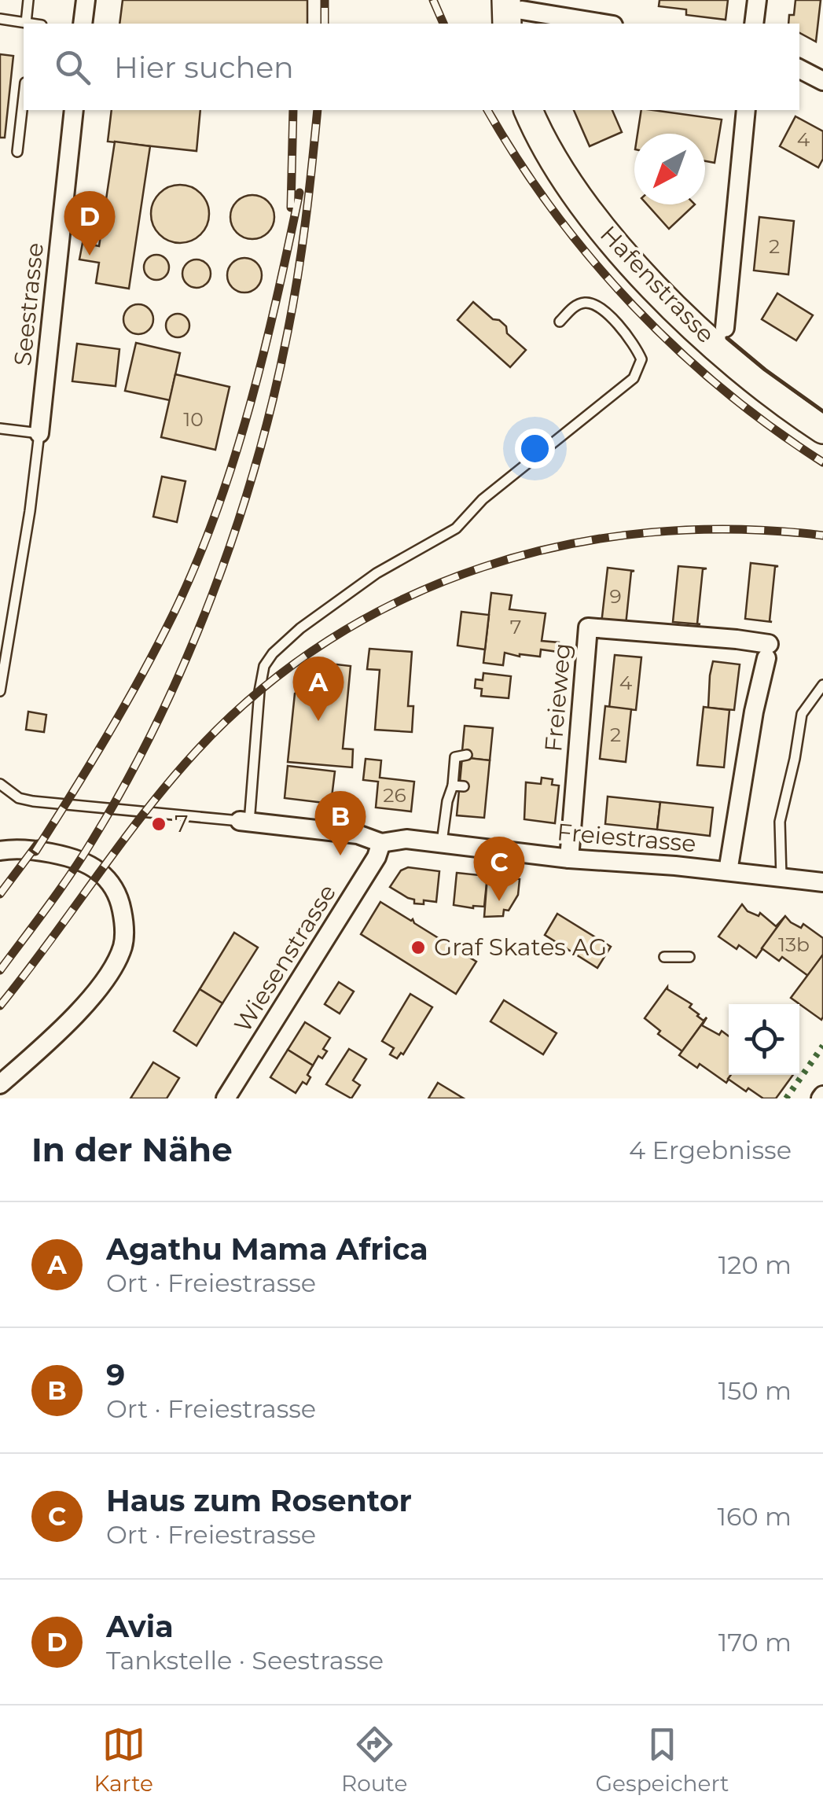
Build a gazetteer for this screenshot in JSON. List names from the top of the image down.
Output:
{
  "streets": {
    "main road": ["Hafenstrasse"],
    "street": [
      "Seestrasse",
      "Freieweg",
      "Freiestrasse",
      "Wiesenstrasse"
    ]
  },
  "crossings": [
    ["Freieweg", "Freiestrasse"],
    ["Freiestrasse", "Wiesenstrasse"]
  ],
  "places": ["7", "Graf Skates AG"],
  "house_numbers": [
    "4",
    "2",
    "10",
    "9",
    "7",
    "4",
    "2",
    "26",
    "13b"
  ],
  "north": "bottom left",
  "page": {
    "search": "Hier suchen",
    "pins": [
      "D",
      "A",
      "B",
      "C"
    ],
    "heading": ["In der Nähe", "4 Ergebnisse"],
    "list": [
      {
        "mark": "A",
        "name": "Agathu Mama Africa",
        "note": "Ort · Freiestrasse",
        "value": "120 m"
      },
      {
        "mark": "B",
        "name": "9",
        "note": "Ort · Freiestrasse",
        "value": "150 m"
      },
      {
        "mark": "C",
        "name": "Haus zum Rosentor",
        "note": "Ort · Freiestrasse",
        "value": "160 m"
      },
      {
        "mark": "D",
        "name": "Avia",
        "note": "Tankstelle · Seestrasse",
        "value": "170 m"
      }
    ],
    "nav": ["Karte", "Route", "Gespeichert"]
  }
}
